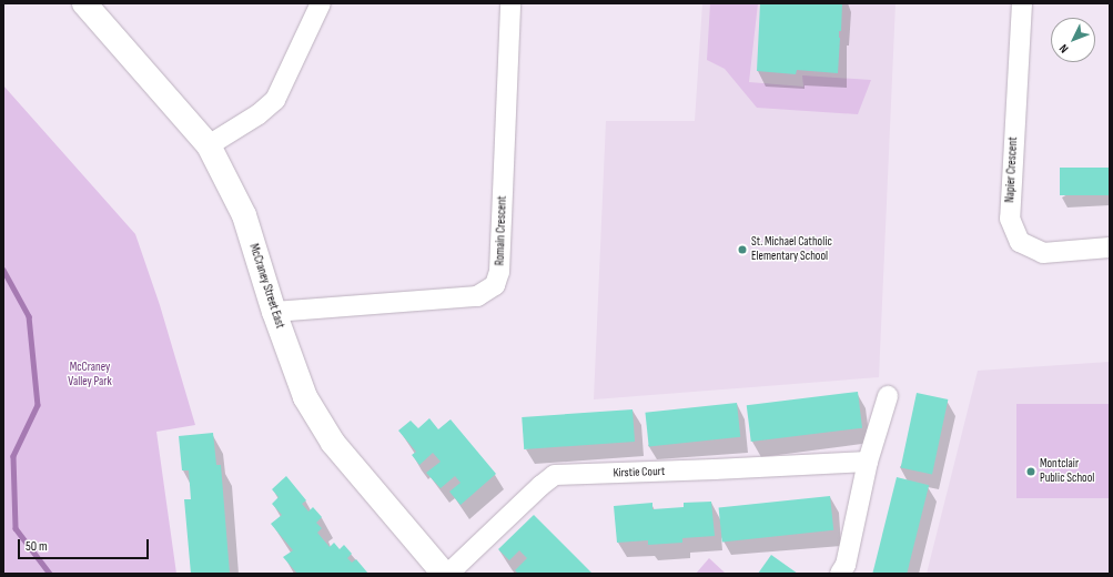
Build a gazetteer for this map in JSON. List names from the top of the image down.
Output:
{
  "streets": {
    "street": [
      "Napier Crescent",
      "Romain Crescent",
      "McCraney Street East",
      "Kirstie Court"
    ]
  },
  "crossings": [
    ["Romain Crescent", "McCraney Street East"]
  ],
  "parks": ["McCraney Valley Park"],
  "places": ["St. Michael Catholic Elementary School", "Montclair Public School"],
  "scale_bar": "50 m",
  "north": "bottom left"
}
